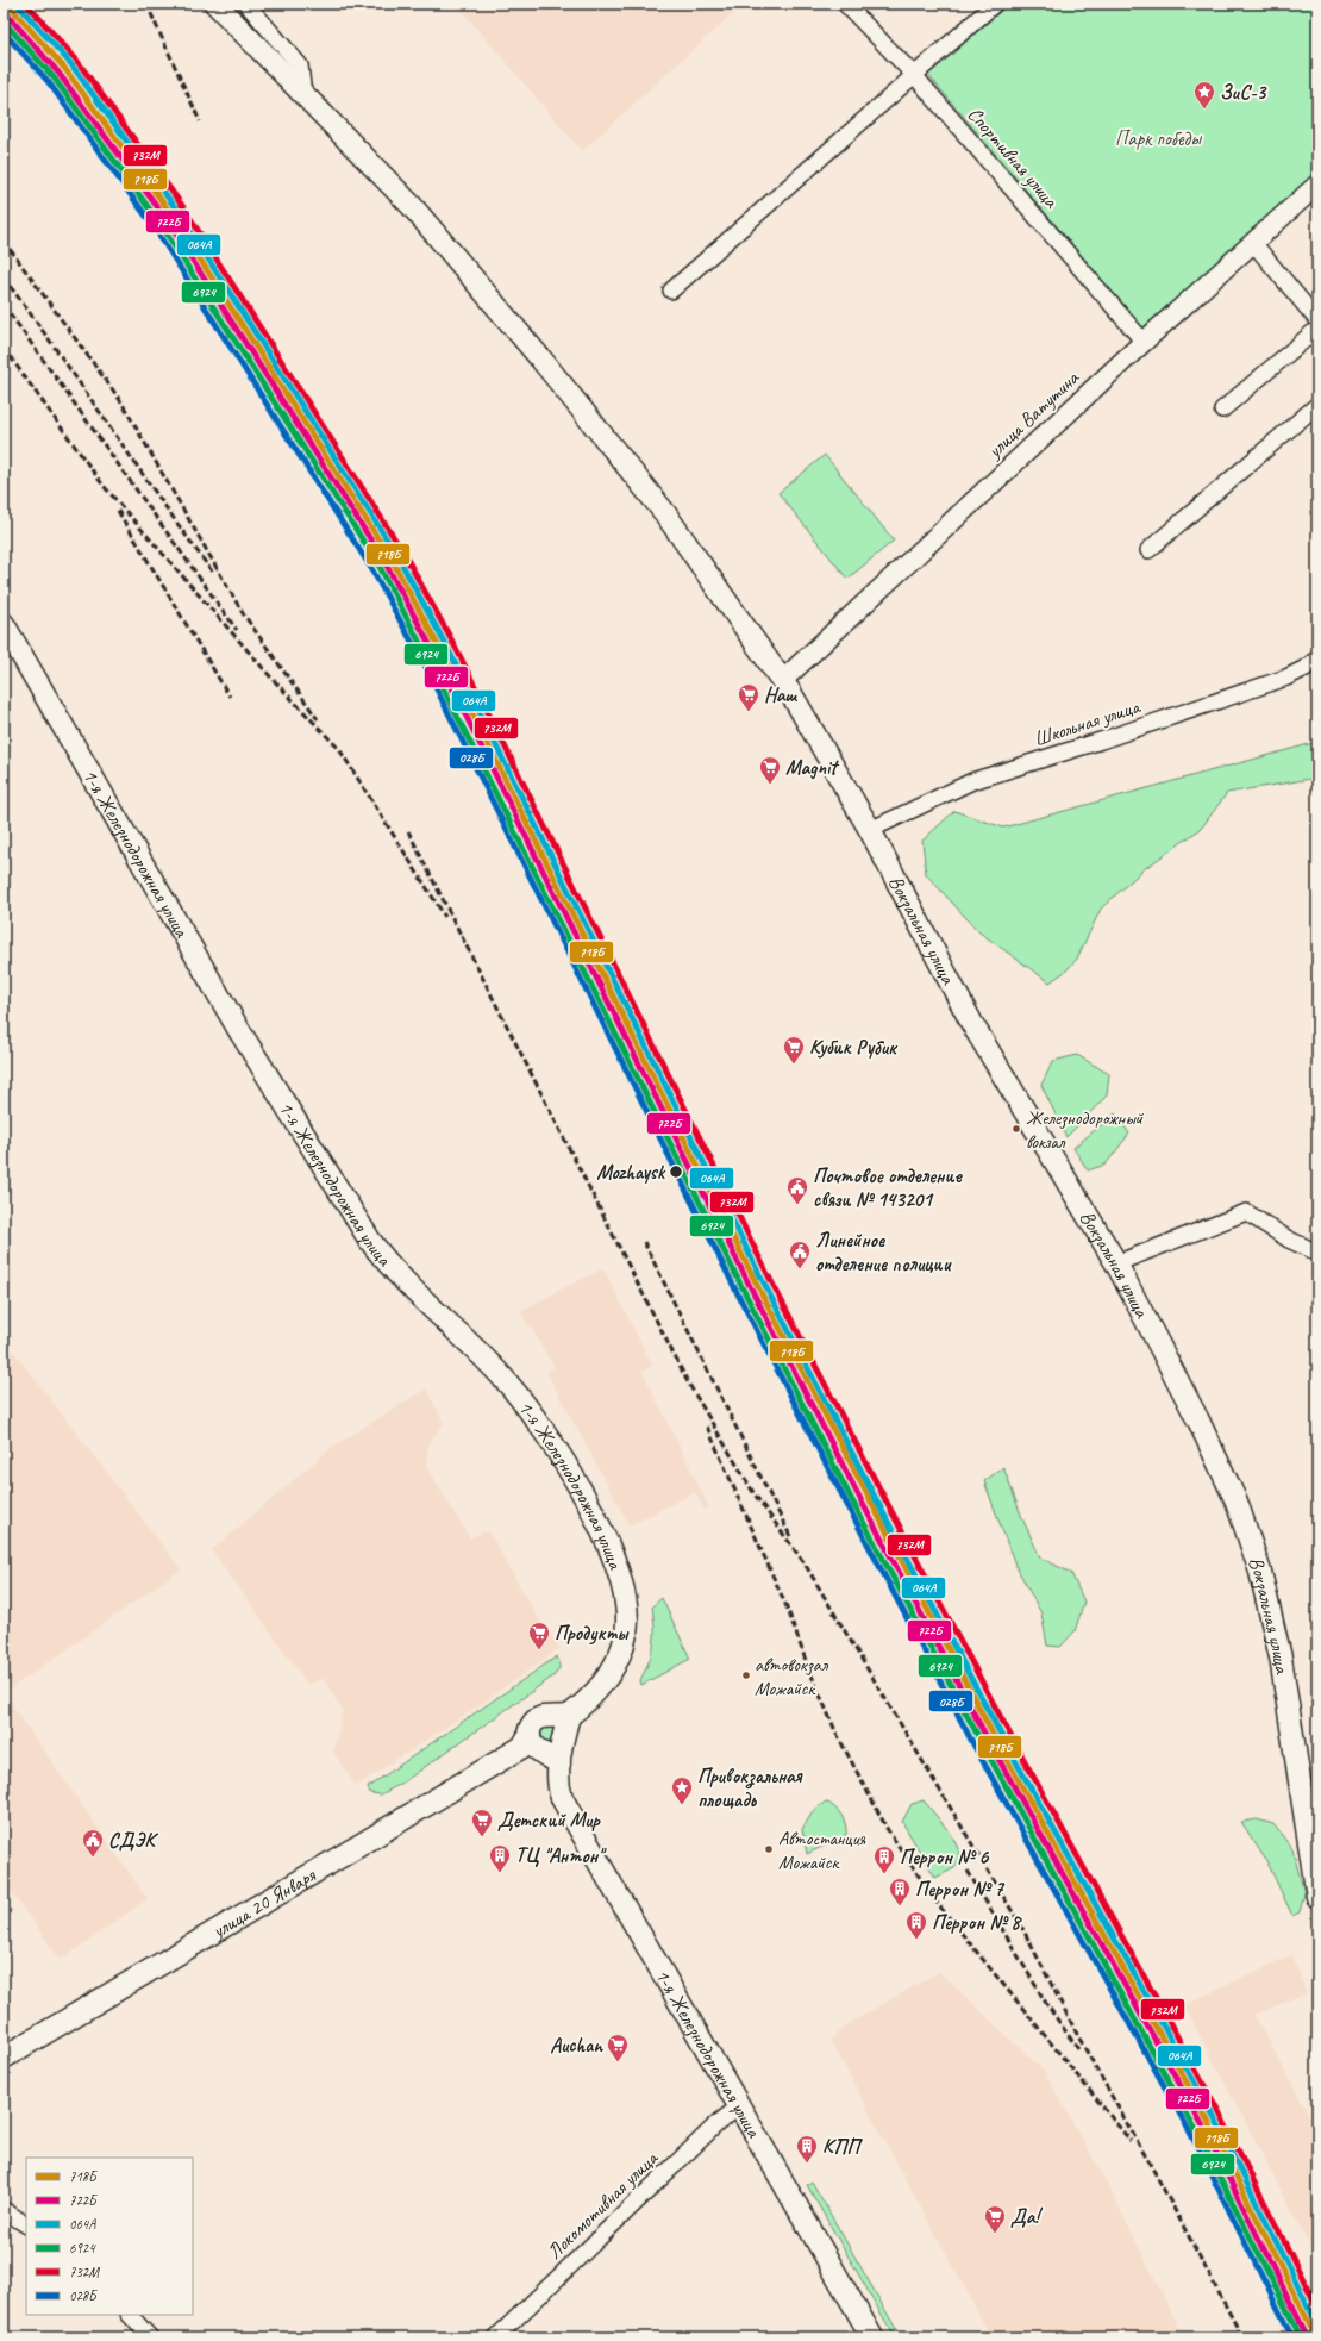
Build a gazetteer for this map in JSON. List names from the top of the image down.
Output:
{
  "streets": {
    "main road": ["1-я Железнодорожная улица", "Вокзальная улица", "улица 20 Января"],
    "street": [
      "Спортивная улица",
      "улица Ватутина",
      "Школьная улица",
      "Локомотивная улица"
    ]
  },
  "crossings": [
    ["Спортивная улица", "улица Ватутина"],
    ["улица Ватутина", "Вокзальная улица"],
    ["Школьная улица", "Вокзальная улица"],
    ["1-я Железнодорожная улица", "Локомотивная улица"]
  ],
  "parks": ["Парк победы"],
  "places": {
    "place": ["ЗиС-3", "Привокзальная площадь"],
    "supermarket": [
      "Наш",
      "Magnit",
      "Кубик Рубик",
      "Продукты",
      "Детский Мир",
      "Auchan",
      "Да!"
    ],
    "other": [
      "Железнодорожный вокзал",
      "Mozhaysk",
      "автовокзал Можайск",
      "Автостанция Можайск"
    ],
    "public building": ["Почтовое отделение связи № 143201", "Линейное отделение полиции", "СДЭК"],
    "building": [
      "ТЦ \"Антон\"",
      "Перрон № 6",
      "Перрон № 7",
      "Перрон № 8",
      "КПП"
    ]
  },
  "lines": [
    "transit line 718Б",
    "transit line 064А",
    "transit line 732М",
    "transit line 722Б",
    "transit line 6924",
    "transit line 028Б"
  ],
  "legend": [
    "718Б",
    "722Б",
    "064А",
    "6924",
    "732М",
    "028Б"
  ]
}
